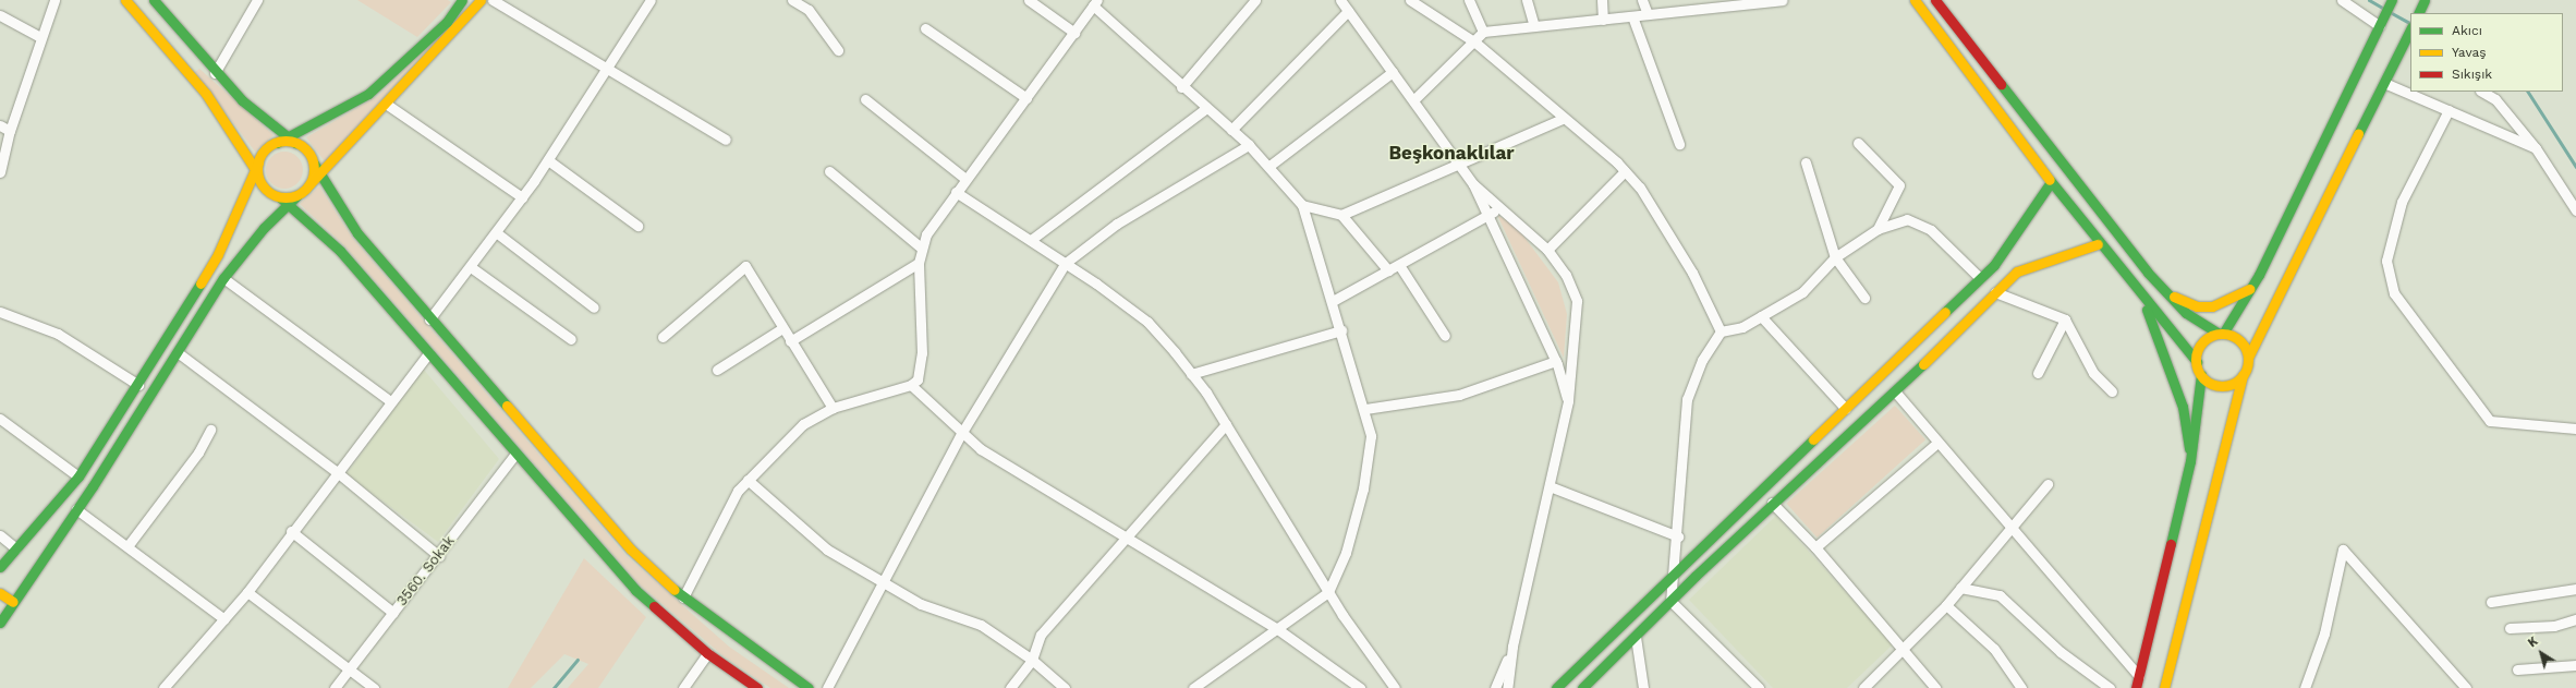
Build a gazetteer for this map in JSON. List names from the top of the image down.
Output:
{
  "streets": {
    "street": ["3560. Sokak"]
  },
  "districts": ["Beşkonaklılar"],
  "legend": ["Akıcı", "Yavaş", "Sıkışık"],
  "north": "top left"
}
